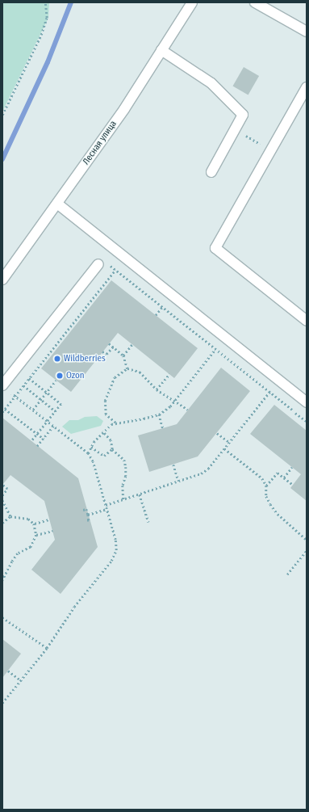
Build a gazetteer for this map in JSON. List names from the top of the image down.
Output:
{
  "streets": {
    "street": ["Лесная улица"]
  },
  "places": ["Wildberries", "Ozon"]
}
